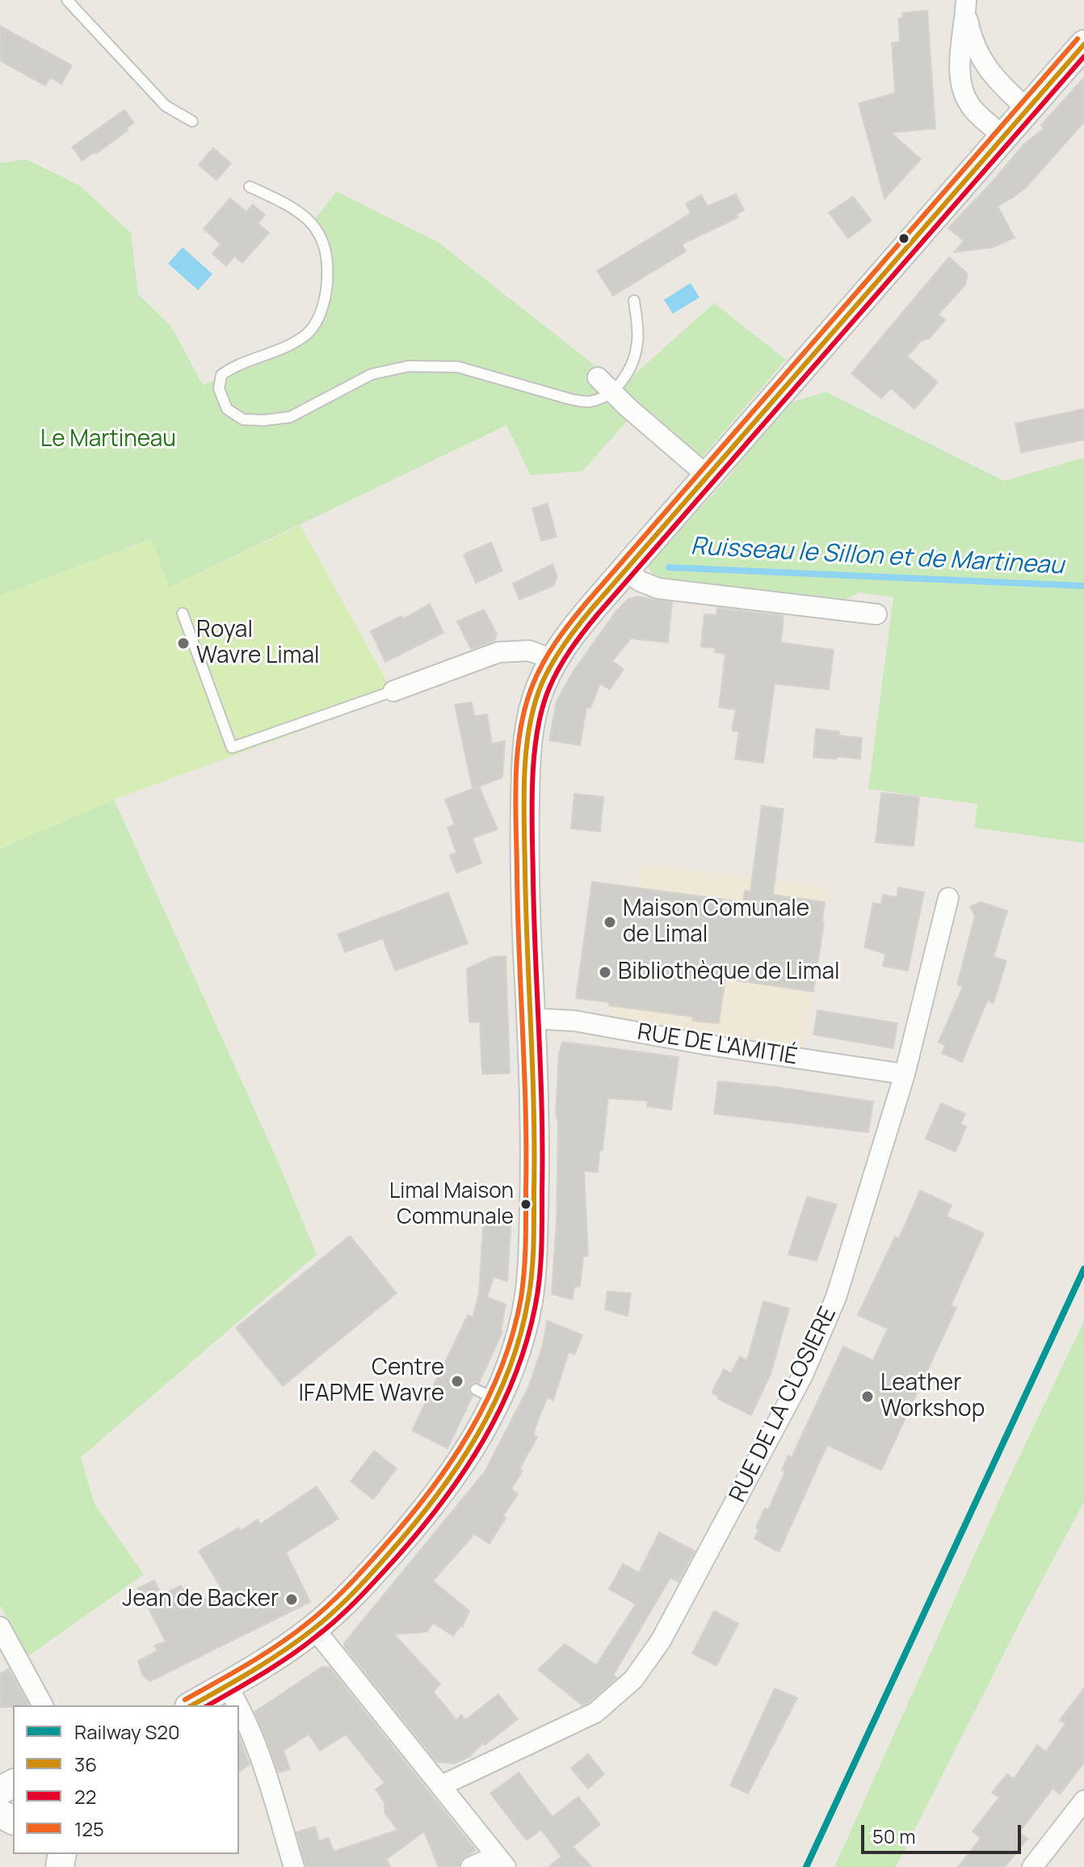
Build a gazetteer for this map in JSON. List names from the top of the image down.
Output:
{
  "streets": {
    "street": ["RUE DE L'AMITIÉ", "RUE DE LA CLOSIERE"]
  },
  "crossings": [
    ["RUE DE L'AMITIÉ", "RUE DE LA CLOSIERE"]
  ],
  "water": ["Ruisseau le Sillon et de Martineau"],
  "parks": ["Le Martineau"],
  "places": [
    "Royal Wavre Limal",
    "Maison Comunale de Limal",
    "Bibliothèque de Limal",
    "Limal Maison Communale",
    "Centre IFAPME Wavre",
    "Leather Workshop",
    "Jean de Backer"
  ],
  "lines": [
    "transit line 125",
    "transit line 36",
    "transit line 22",
    "rail line S20"
  ],
  "legend": [
    "Railway S20",
    "36",
    "22",
    "125"
  ],
  "scale_bar": "50 m"
}
